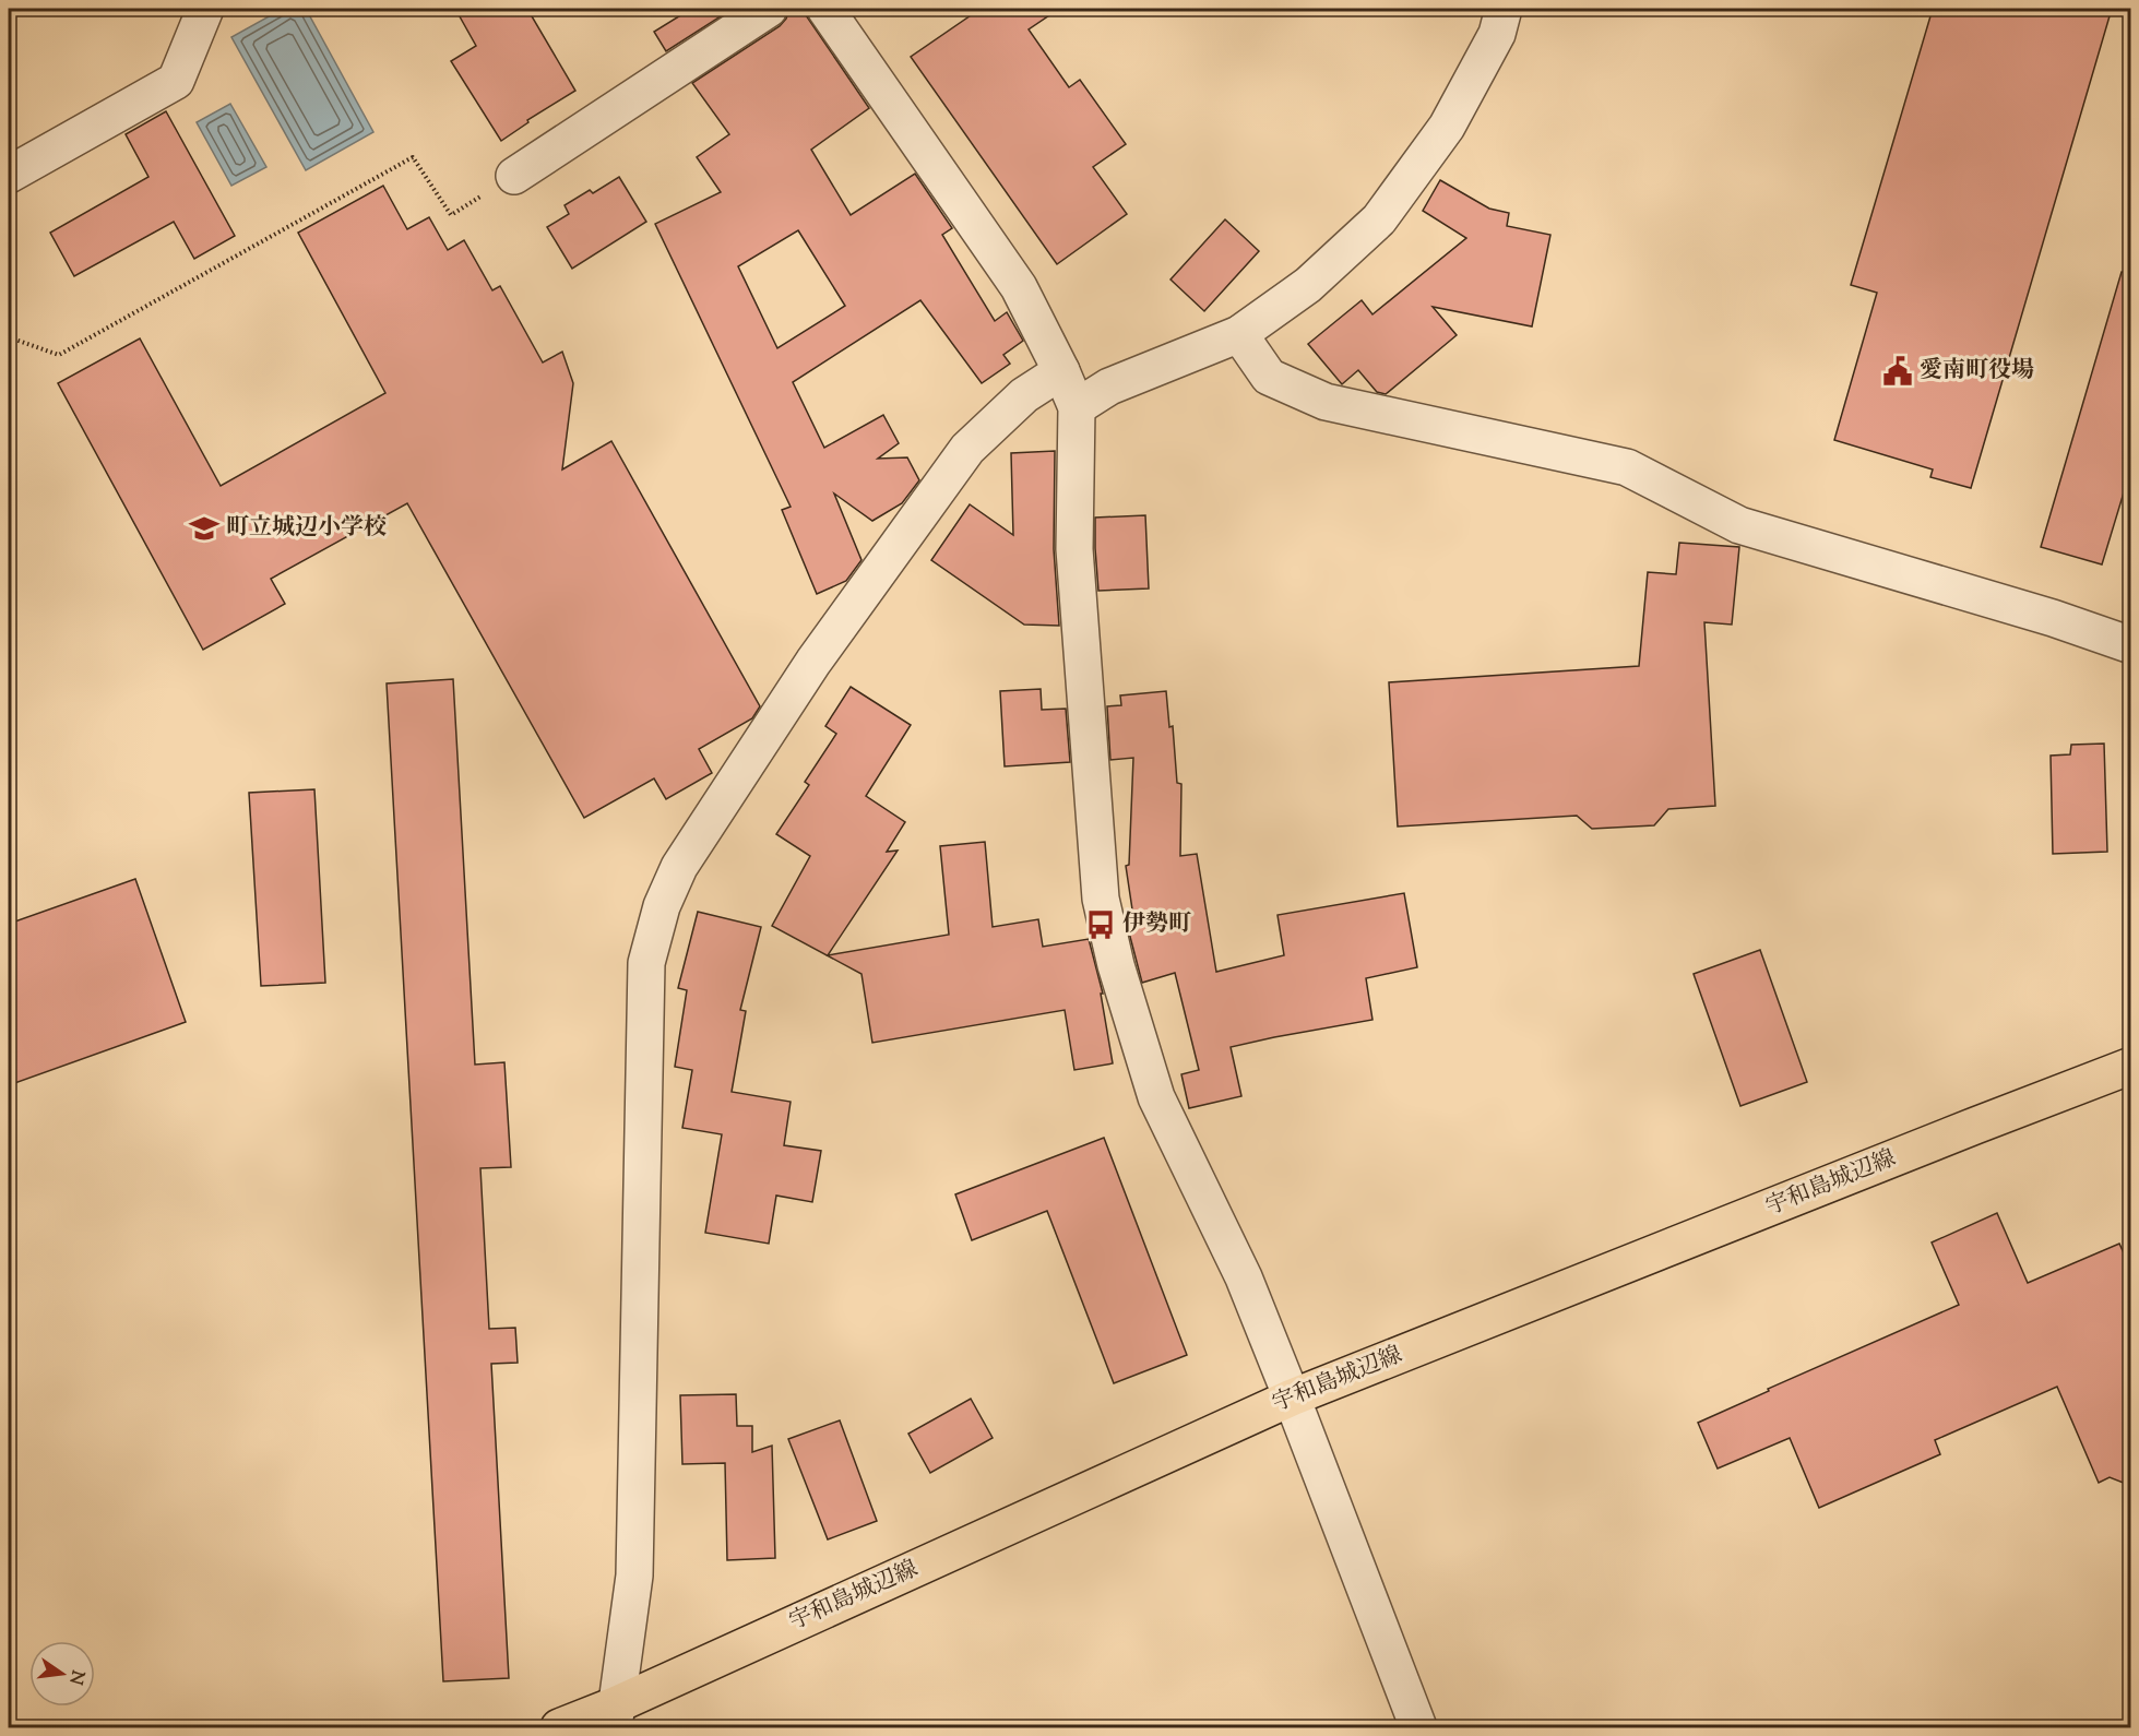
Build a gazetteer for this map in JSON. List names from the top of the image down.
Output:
{
  "streets": {
    "main road": ["宇和島城辺線"]
  },
  "places": {
    "public building": ["愛南町役場"],
    "school or university": ["町立城辺小学校"],
    "bus stop": ["伊勢町"]
  },
  "north": "right"
}
